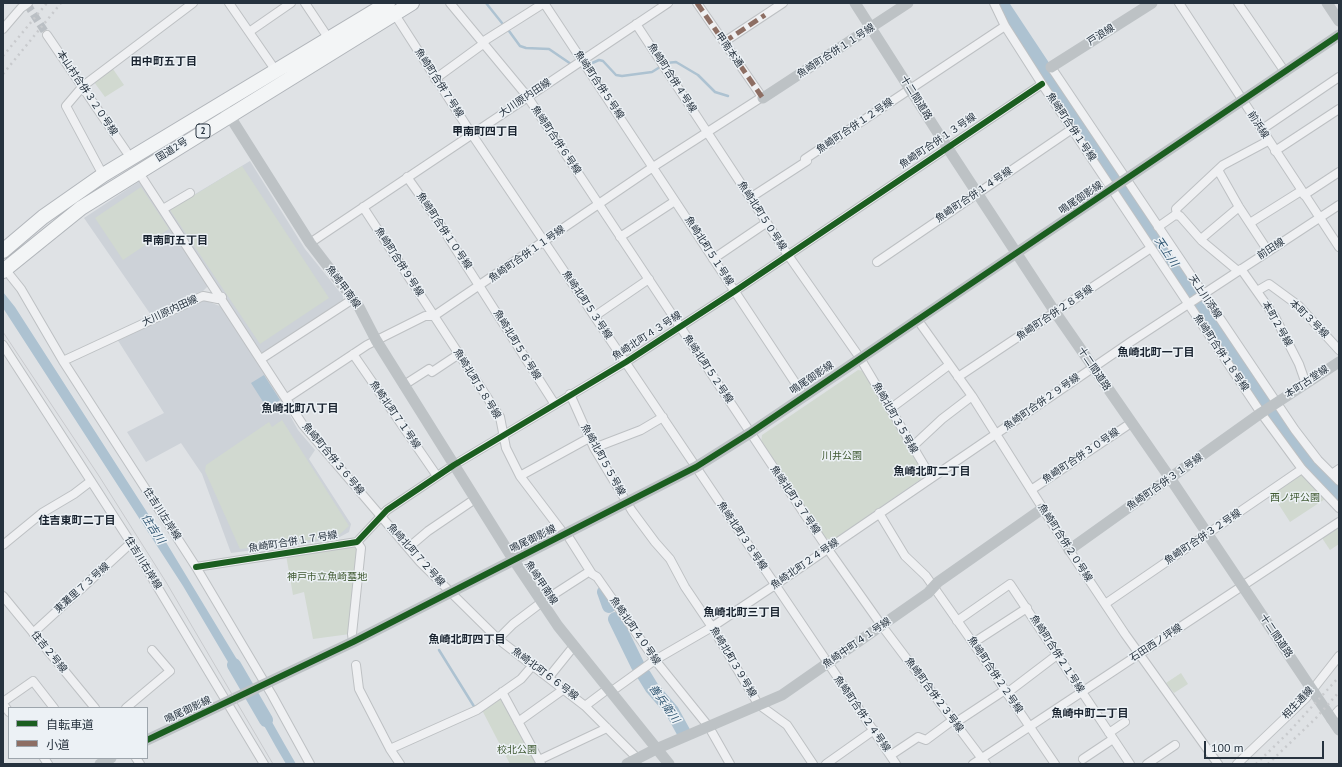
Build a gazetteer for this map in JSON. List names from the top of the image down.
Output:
{
  "streets": {
    "highway": ["2", "国道2号"],
    "street": [
      "戸浪線",
      "甲南本通",
      "魚崎町合併１１号線",
      "魚崎町合併４号線",
      "魚崎町合併７号線",
      "魚崎町合併５号線",
      "本山村合併３２０号線",
      "大川原内田線",
      "十二間道路",
      "前浜線",
      "魚崎町合併１２号線",
      "魚崎町合併１号線",
      "魚崎町合併６号線",
      "魚崎町合併１３号線",
      "魚崎町合併１４号線",
      "鳴尾御影線",
      "魚崎北町５０号線",
      "魚崎町合併１０号線",
      "前田線",
      "魚崎北町５１号線",
      "魚崎町合併９号線",
      "魚崎甲南線",
      "天上川添線",
      "魚崎北町５３号線",
      "魚崎町合併２８号線",
      "本町３号線",
      "本町２号線",
      "魚崎北町４３号線",
      "魚崎北町５６号線",
      "魚崎町合併１８号線",
      "魚崎北町５２号線",
      "本町古堂線",
      "魚崎北町５８号線",
      "魚崎町合併２９号線",
      "魚崎北町７１号線",
      "魚崎北町３５号線",
      "魚崎町合併３０号線",
      "魚崎町合併３６号線",
      "魚崎北町５５号線",
      "魚崎町合併３１号線",
      "魚崎北町３７号線",
      "住吉川左岸線",
      "魚崎北町３８号線",
      "魚崎町合併３２号線",
      "魚崎町合併１７号線",
      "魚崎町合併２０号線",
      "魚崎北町７２号線",
      "住吉川右岸線",
      "魚崎北町２４号線",
      "東灘里７３号線",
      "魚崎北町４０号線",
      "魚崎中町４１号線",
      "石田西ノ坪線",
      "住吉２号線",
      "魚崎町合併２１号線",
      "魚崎北町３９号線",
      "魚崎北町６６号線",
      "魚崎町合併２２号線",
      "魚崎町合併２３号線",
      "相生通線",
      "魚崎町合併２４号線"
    ]
  },
  "crossings": [
    ["戸浪線", "天上川添線"],
    ["甲南本通", "魚崎町合併１１号線"],
    ["魚崎町合併１１号線", "魚崎町合併４号線"],
    ["魚崎町合併１１号線", "魚崎町合併７号線"],
    ["魚崎町合併１１号線", "魚崎町合併５号線"],
    ["魚崎町合併１１号線", "十二間道路"],
    ["魚崎町合併１１号線", "魚崎町合併６号線"],
    ["魚崎町合併１１号線", "魚崎北町５０号線"],
    ["魚崎町合併１１号線", "魚崎町合併１０号線"],
    ["魚崎町合併１１号線", "魚崎北町５１号線"],
    ["魚崎町合併１１号線", "魚崎町合併９号線"],
    ["魚崎町合併１１号線", "魚崎甲南線"],
    ["魚崎町合併１１号線", "魚崎北町５３号線"],
    ["魚崎町合併１１号線", "魚崎北町５６号線"],
    ["魚崎町合併１１号線", "魚崎北町５２号線"],
    ["魚崎町合併１１号線", "魚崎北町５８号線"],
    ["魚崎町合併１１号線", "魚崎北町７１号線"],
    ["魚崎町合併１１号線", "魚崎町合併３６号線"],
    ["魚崎町合併４号線", "大川原内田線"],
    ["魚崎町合併４号線", "魚崎北町５０号線"],
    ["魚崎町合併７号線", "大川原内田線"],
    ["魚崎町合併７号線", "国道2号"],
    ["魚崎町合併７号線", "魚崎北町５３号線"],
    ["魚崎町合併５号線", "大川原内田線"],
    ["魚崎町合併５号線", "魚崎北町５１号線"],
    ["大川原内田線", "魚崎町合併６号線"],
    ["大川原内田線", "魚崎町合併１０号線"],
    ["大川原内田線", "魚崎町合併９号線"],
    ["大川原内田線", "魚崎甲南線"],
    ["大川原内田線", "住吉川左岸線"],
    ["十二間道路", "魚崎町合併１２号線"],
    ["十二間道路", "魚崎町合併１３号線"],
    ["十二間道路", "魚崎町合併１４号線"],
    ["十二間道路", "鳴尾御影線"],
    ["十二間道路", "魚崎町合併２８号線"],
    ["十二間道路", "魚崎町合併２９号線"],
    ["十二間道路", "魚崎町合併３０号線"],
    ["十二間道路", "魚崎町合併３１号線"],
    ["十二間道路", "魚崎町合併３２号線"],
    ["十二間道路", "石田西ノ坪線"],
    ["十二間道路", "相生通線"],
    ["前浜線", "鳴尾御影線"],
    ["前浜線", "前田線"],
    ["魚崎町合併１２号線", "魚崎町合併１号線"],
    ["魚崎町合併１２号線", "魚崎北町５０号線"],
    ["魚崎町合併１号線", "魚崎町合併１３号線"],
    ["魚崎町合併１号線", "魚崎町合併１４号線"],
    ["魚崎町合併１号線", "鳴尾御影線"],
    ["魚崎町合併１号線", "魚崎町合併１８号線"],
    ["魚崎町合併６号線", "魚崎北町５２号線"],
    ["魚崎町合併１３号線", "魚崎北町４３号線"],
    ["国道2号", "魚崎甲南線"],
    ["国道2号", "住吉川左岸線"],
    ["鳴尾御影線", "魚崎北町５０号線"],
    ["鳴尾御影線", "魚崎北町５１号線"],
    ["鳴尾御影線", "魚崎甲南線"],
    ["鳴尾御影線", "天上川添線"],
    ["鳴尾御影線", "魚崎北町５３号線"],
    ["鳴尾御影線", "魚崎町合併１８号線"],
    ["鳴尾御影線", "魚崎北町５２号線"],
    ["鳴尾御影線", "魚崎北町５８号線"],
    ["鳴尾御影線", "魚崎北町３５号線"],
    ["鳴尾御影線", "魚崎北町５５号線"],
    ["鳴尾御影線", "魚崎北町３７号線"],
    ["鳴尾御影線", "住吉川左岸線"],
    ["鳴尾御影線", "魚崎北町３８号線"],
    ["鳴尾御影線", "魚崎町合併２０号線"],
    ["鳴尾御影線", "魚崎北町７２号線"],
    ["鳴尾御影線", "住吉川右岸線"],
    ["鳴尾御影線", "魚崎北町４０号線"],
    ["鳴尾御影線", "魚崎北町３９号線"],
    ["鳴尾御影線", "魚崎北町６６号線"],
    ["魚崎北町５０号線", "魚崎北町４３号線"],
    ["魚崎北町５０号線", "魚崎北町３５号線"],
    ["魚崎町合併１０号線", "魚崎北町５６号線"],
    ["前田線", "天上川添線"],
    ["前田線", "本町２号線"],
    ["前田線", "魚崎町合併１８号線"],
    ["前田線", "魚崎町合併２９号線"],
    ["魚崎北町５１号線", "魚崎北町４３号線"],
    ["魚崎町合併９号線", "魚崎北町５８号線"],
    ["魚崎甲南線", "魚崎北町４３号線"],
    ["魚崎甲南線", "魚崎北町２４号線"],
    ["魚崎甲南線", "魚崎中町４１号線"],
    ["天上川添線", "本町古堂線"],
    ["魚崎北町５３号線", "魚崎北町４３号線"],
    ["魚崎北町５３号線", "魚崎北町３８号線"],
    ["魚崎町合併２８号線", "魚崎町合併１８号線"],
    ["魚崎町合併２８号線", "魚崎町合併２０号線"],
    ["本町３号線", "本町２号線"],
    ["本町２号線", "本町古堂線"],
    ["魚崎北町４３号線", "魚崎北町５６号線"],
    ["魚崎北町４３号線", "魚崎北町５２号線"],
    ["魚崎北町４３号線", "魚崎北町５８号線"],
    ["魚崎北町４３号線", "魚崎北町７１号線"],
    ["魚崎北町４３号線", "魚崎町合併３６号線"],
    ["魚崎北町４３号線", "魚崎北町５５号線"],
    ["魚崎北町４３号線", "魚崎北町７２号線"],
    ["魚崎町合併１８号線", "本町古堂線"],
    ["魚崎町合併１８号線", "魚崎町合併２９号線"],
    ["魚崎町合併１８号線", "魚崎町合併３１号線"],
    ["魚崎町合併１８号線", "魚崎町合併３２号線"],
    ["魚崎北町５２号線", "魚崎北町３７号線"],
    ["本町古堂線", "魚崎町合併３１号線"],
    ["魚崎北町５８号線", "魚崎北町４０号線"],
    ["魚崎町合併２９号線", "魚崎町合併２０号線"],
    ["魚崎町合併２９号線", "魚崎北町２４号線"],
    ["魚崎北町３５号線", "魚崎北町２４号線"],
    ["魚崎町合併３０号線", "魚崎町合併２０号線"],
    ["魚崎町合併３６号線", "魚崎北町７２号線"],
    ["魚崎北町５５号線", "魚崎北町３９号線"],
    ["魚崎町合併３１号線", "魚崎町合併２０号線"],
    ["魚崎北町３７号線", "魚崎北町２４号線"],
    ["魚崎北町３７号線", "魚崎中町４１号線"],
    ["魚崎北町３７号線", "魚崎町合併２３号線"],
    ["住吉川左岸線", "魚崎町合併１７号線"],
    ["魚崎北町３８号線", "魚崎北町２４号線"],
    ["魚崎北町３８号線", "魚崎中町４１号線"],
    ["魚崎北町３８号線", "魚崎町合併２４号線"],
    ["魚崎町合併３２号線", "魚崎町合併２０号線"],
    ["魚崎町合併２０号線", "魚崎北町２４号線"],
    ["魚崎町合併２０号線", "魚崎中町４１号線"],
    ["魚崎町合併２０号線", "石田西ノ坪線"],
    ["魚崎北町７２号線", "魚崎北町６６号線"],
    ["住吉川右岸線", "東灘里７３号線"],
    ["魚崎北町２４号線", "魚崎北町４０号線"],
    ["魚崎北町２４号線", "魚崎北町３９号線"],
    ["魚崎北町２４号線", "魚崎北町６６号線"],
    ["魚崎北町２４号線", "魚崎町合併２２号線"],
    ["東灘里７３号線", "住吉２号線"],
    ["魚崎北町４０号線", "魚崎中町４１号線"],
    ["魚崎中町４１号線", "魚崎北町３９号線"],
    ["魚崎中町４１号線", "魚崎北町６６号線"],
    ["魚崎中町４１号線", "魚崎町合併２２号線"],
    ["魚崎中町４１号線", "魚崎町合併２３号線"],
    ["魚崎中町４１号線", "魚崎町合併２４号線"],
    ["石田西ノ坪線", "魚崎町合併２１号線"],
    ["石田西ノ坪線", "魚崎町合併２２号線"],
    ["石田西ノ坪線", "魚崎町合併２３号線"],
    ["魚崎町合併２１号線", "魚崎町合併２２号線"]
  ],
  "districts": [
    "田中町五丁目",
    "甲南町四丁目",
    "甲南町五丁目",
    "魚崎北町一丁目",
    "魚崎北町八丁目",
    "魚崎北町二丁目",
    "住吉東町二丁目",
    "魚崎北町三丁目",
    "魚崎北町四丁目",
    "魚崎中町二丁目"
  ],
  "water": ["天上川", "住吉川", "善兵衛川"],
  "parks": [
    "川井公園",
    "西ノ坪公園",
    "神戸市立魚崎墓地",
    "校北公園"
  ],
  "legend": ["自転車道", "小道"],
  "scale_bar": "100 m"
}
